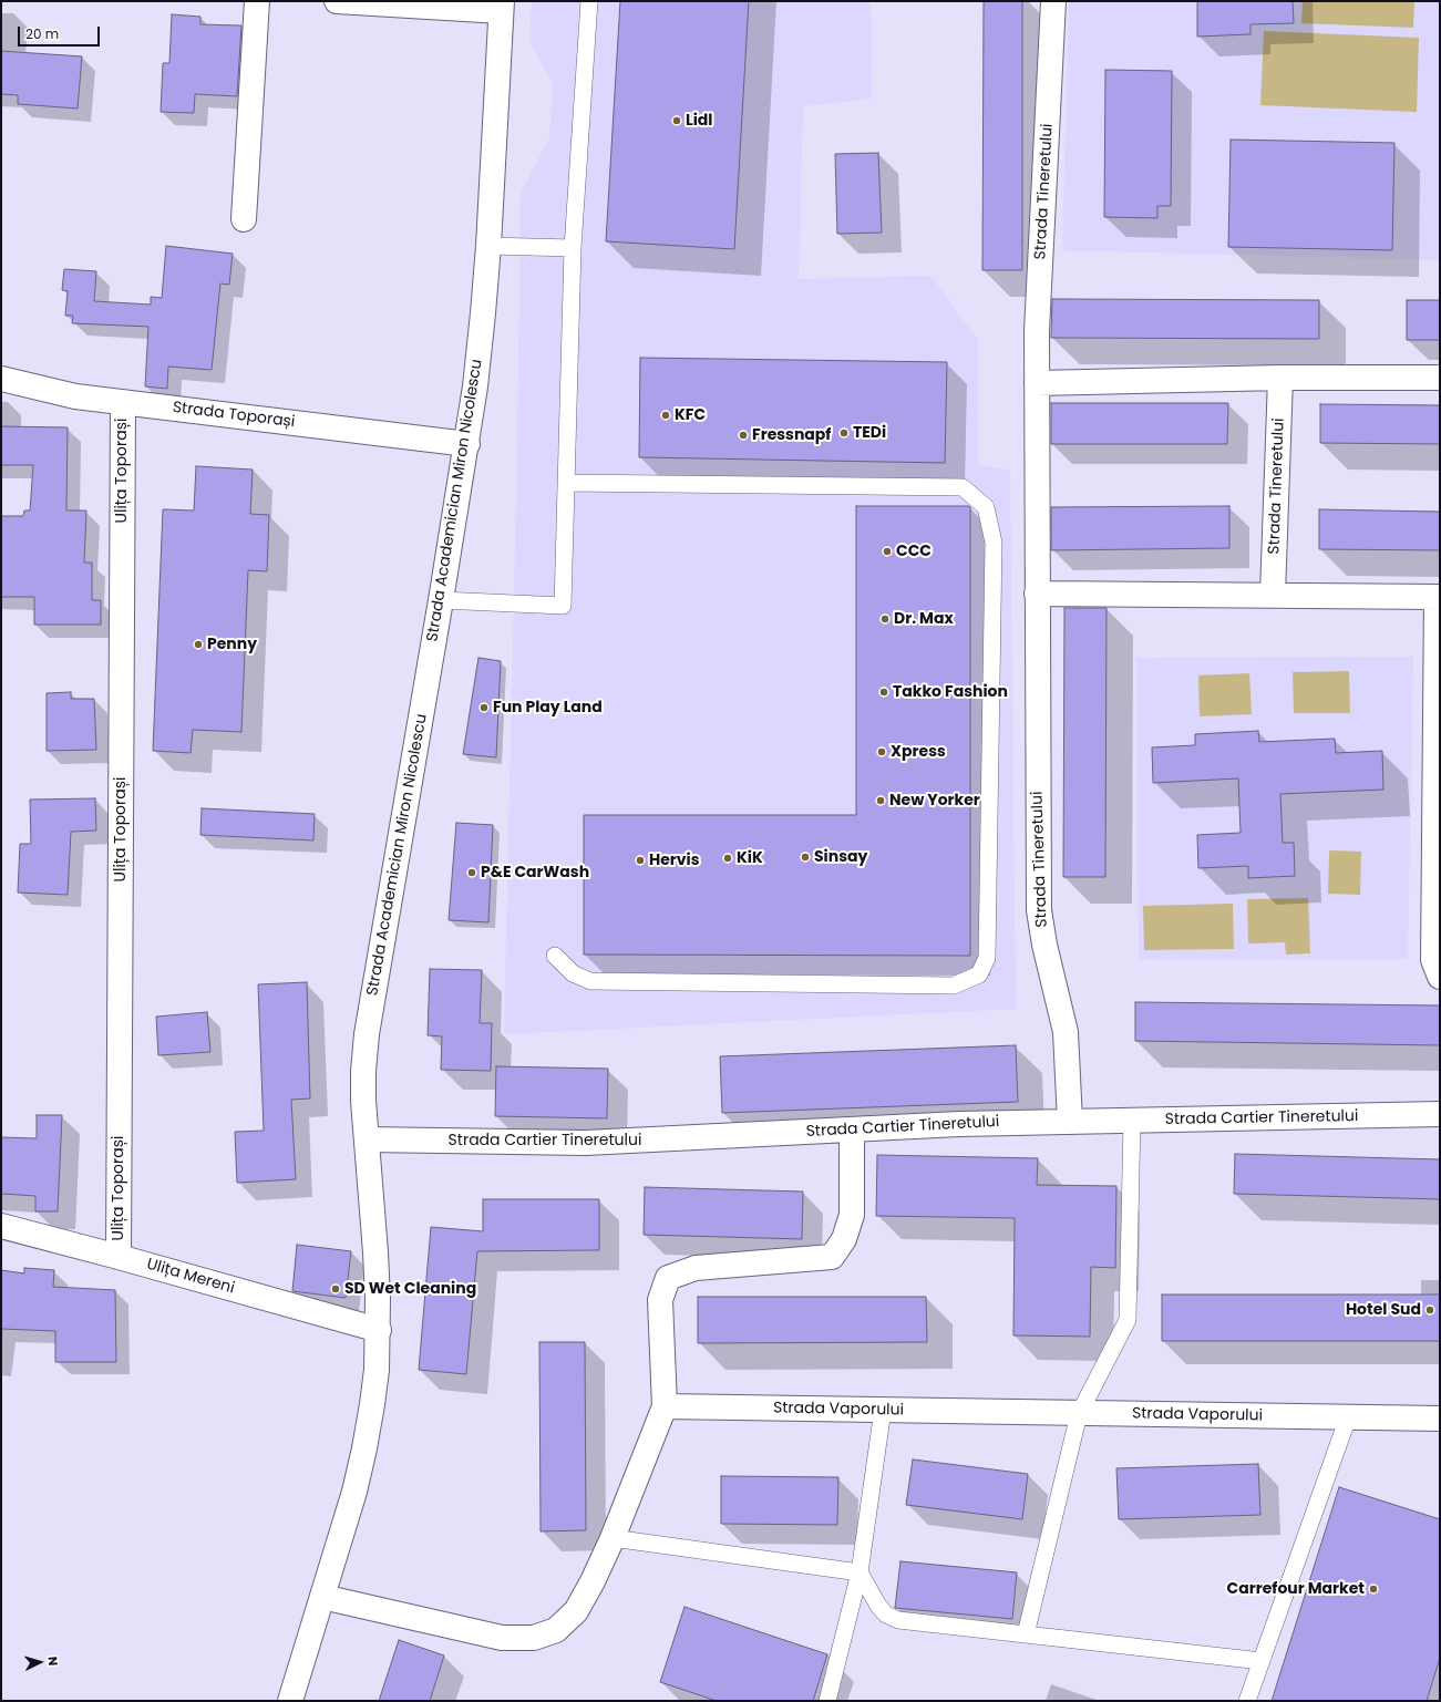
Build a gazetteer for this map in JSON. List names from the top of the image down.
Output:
{
  "streets": {
    "street": [
      "Strada Tineretului",
      "Strada Toporași",
      "Ulița Toporași",
      "Strada Academician Miron Nicolescu",
      "Strada Cartier Tineretului",
      "Ulița Mereni",
      "Strada Vaporului"
    ]
  },
  "crossings": [
    ["Strada Tineretului", "Strada Cartier Tineretului"],
    ["Strada Toporași", "Ulița Toporași"],
    ["Strada Toporași", "Strada Academician Miron Nicolescu"],
    ["Ulița Toporași", "Ulița Mereni"],
    ["Strada Academician Miron Nicolescu", "Strada Cartier Tineretului"],
    ["Strada Academician Miron Nicolescu", "Ulița Mereni"]
  ],
  "places": [
    "Lidl",
    "KFC",
    "TEDi",
    "Fressnapf",
    "CCC",
    "Dr. Max",
    "Penny",
    "Takko Fashion",
    "Fun Play Land",
    "Xpress",
    "New Yorker",
    "Sinsay",
    "KiK",
    "Hervis",
    "P&E CarWash",
    "SD Wet Cleaning",
    "Hotel Sud",
    "Carrefour Market"
  ],
  "scale_bar": "20 m",
  "north": "right"
}
